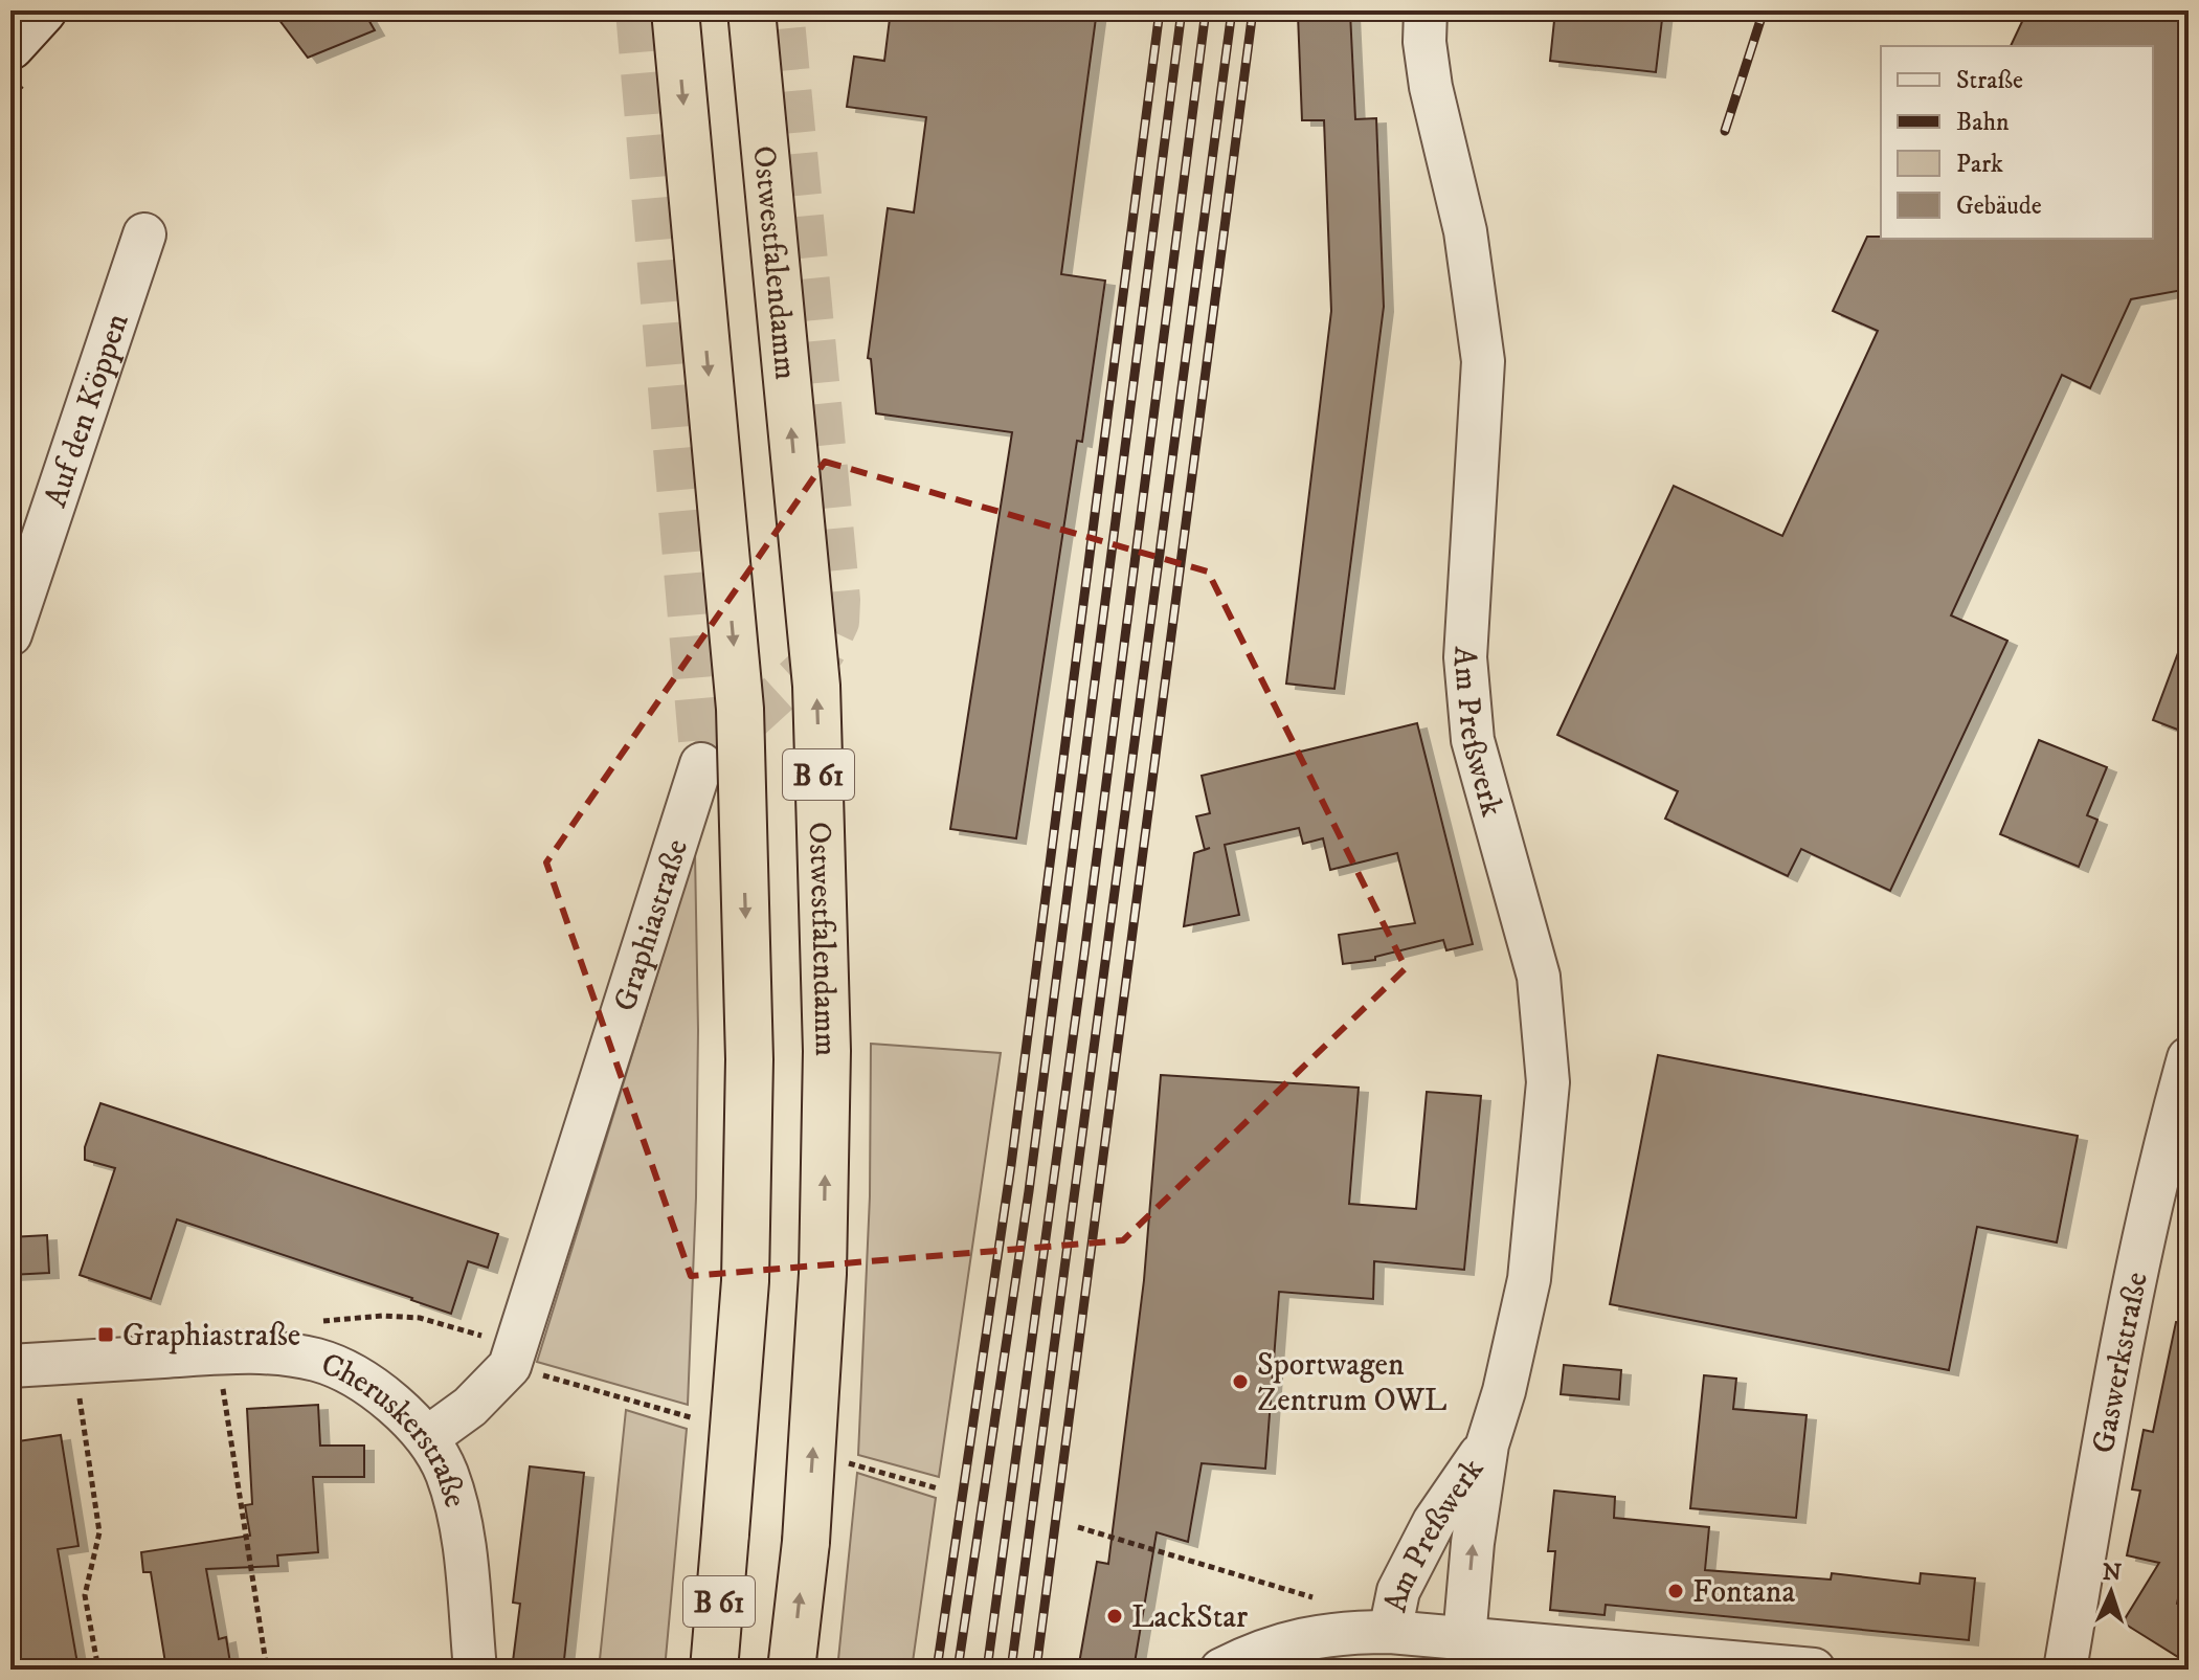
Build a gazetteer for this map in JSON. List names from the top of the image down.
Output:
{
  "streets": {
    "highway": ["Ostwestfalendamm", "B 61"],
    "street": [
      "Auf den Köppen",
      "Am Preßwerk",
      "Graphiastraße",
      "Gaswerkstraße",
      "Cheruskerstraße"
    ]
  },
  "crossings": [
    ["Graphiastraße", "Cheruskerstraße"]
  ],
  "places": {
    "transit": ["Graphiastraße"],
    "other": ["Sportwagen Zentrum OWL", "Fontana", "LackStar"]
  },
  "legend": [
    "Straße",
    "Bahn",
    "Park",
    "Gebäude"
  ],
  "north": "top"
}
